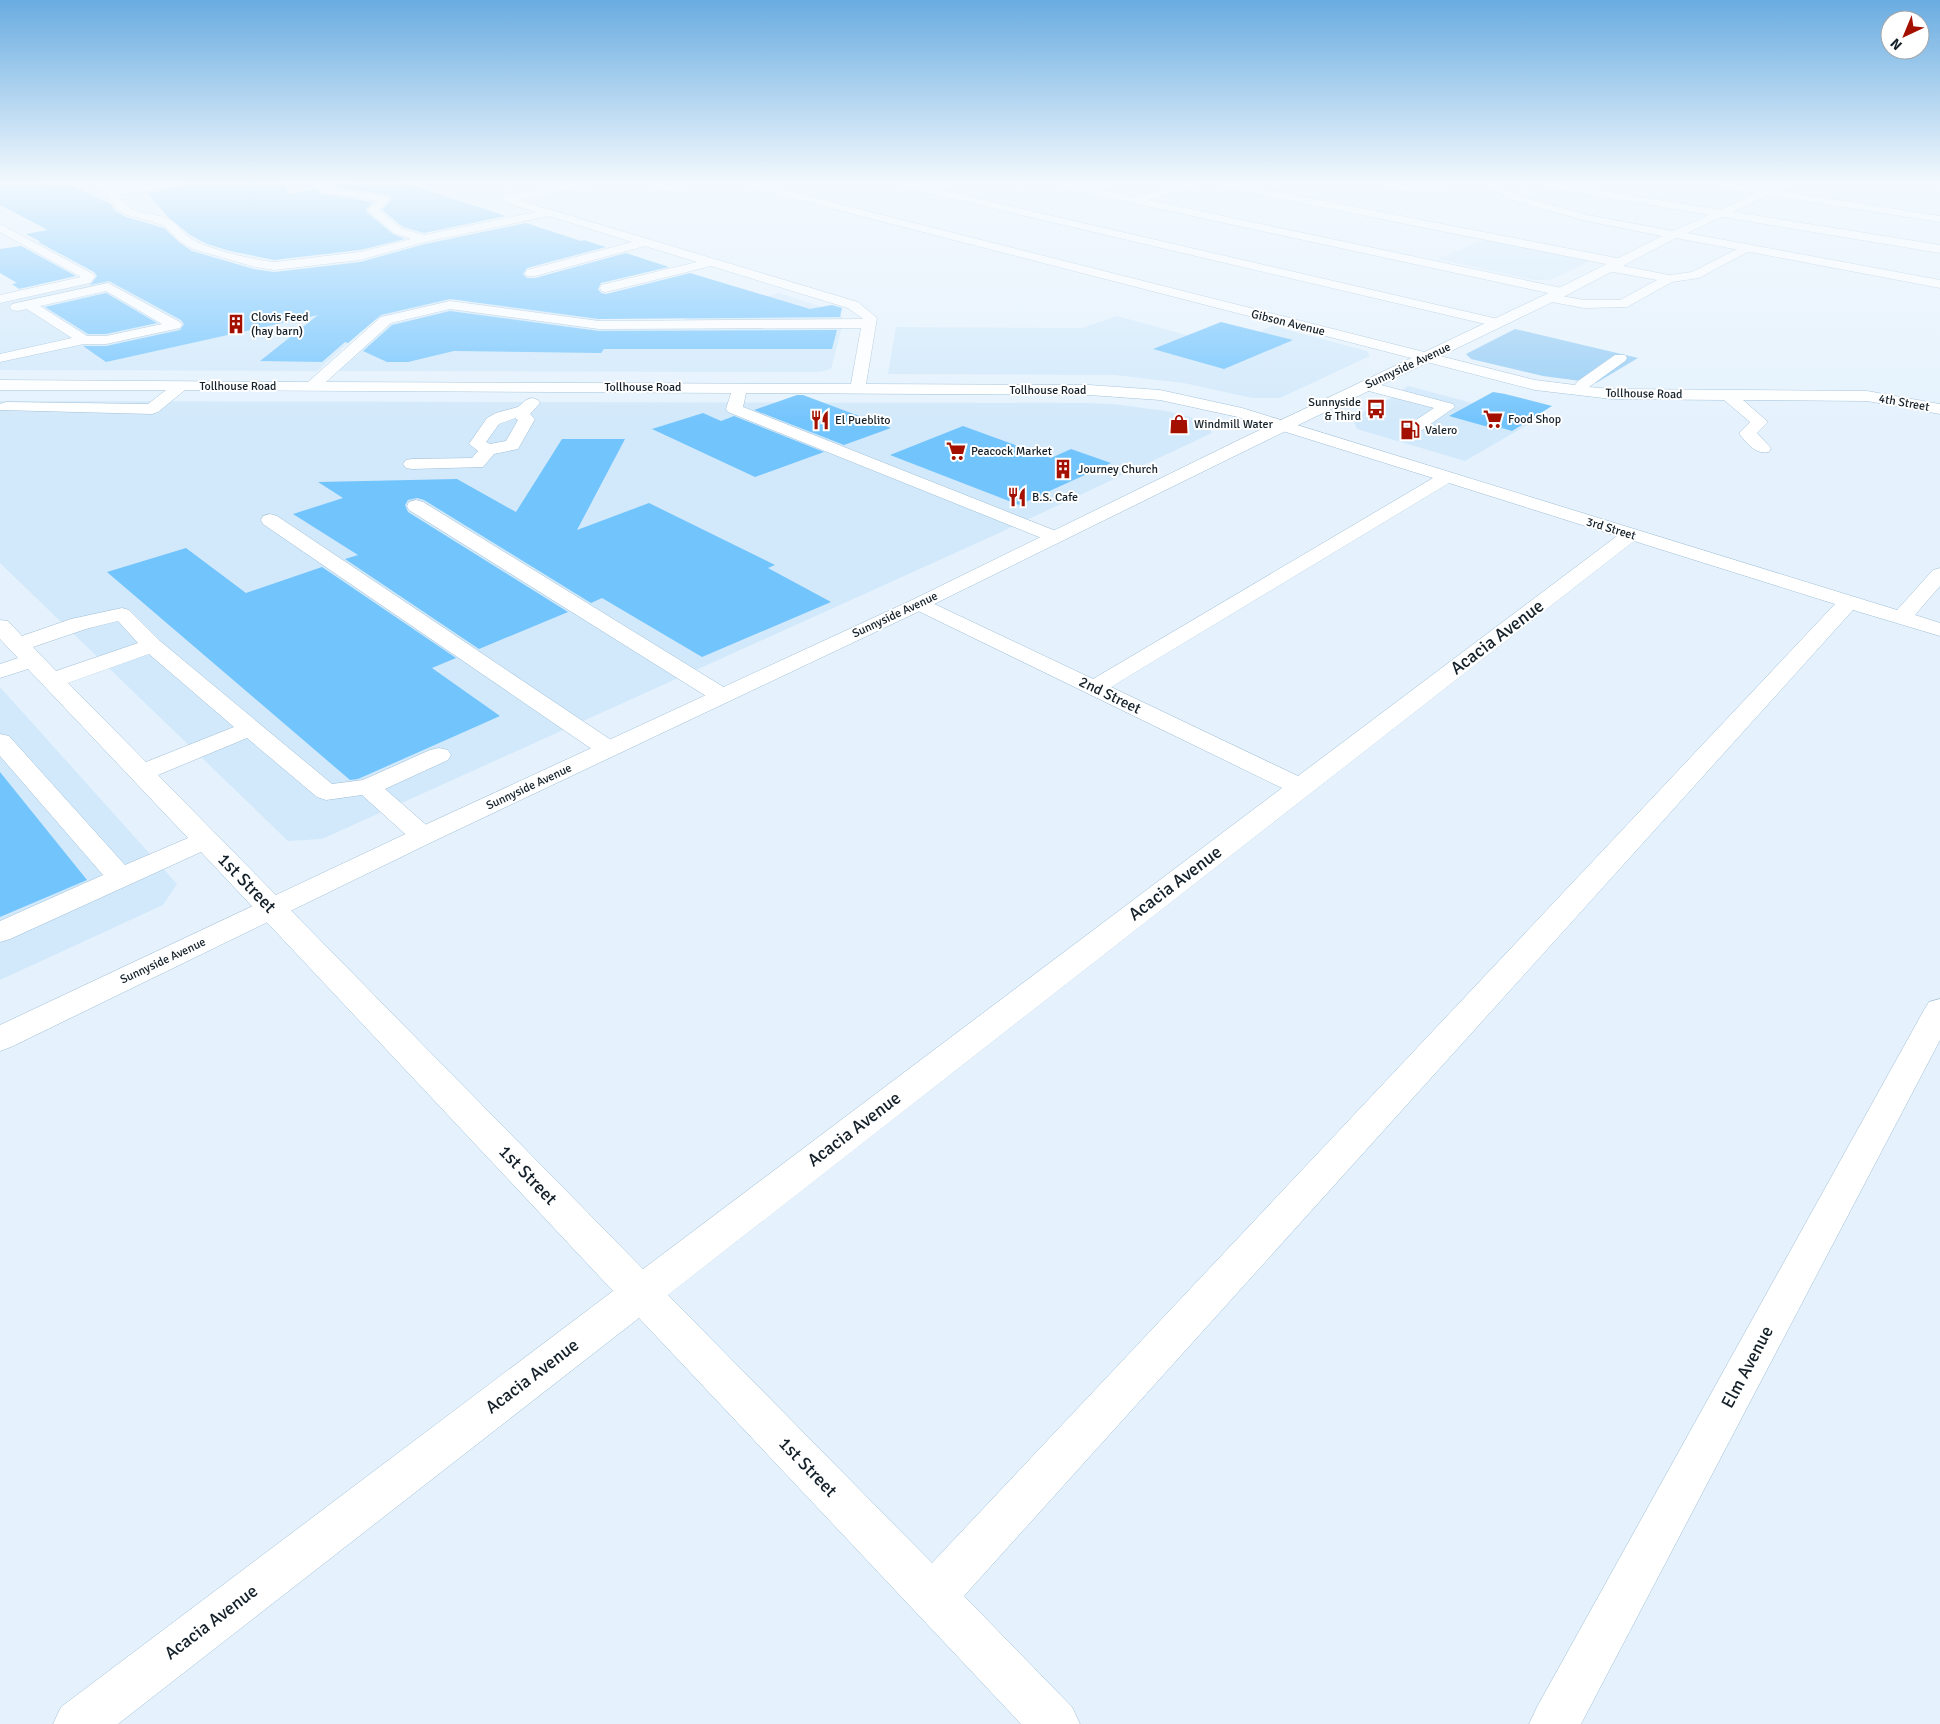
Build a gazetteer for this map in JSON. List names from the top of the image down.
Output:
{
  "streets": {
    "street": [
      "Gibson Avenue",
      "Sunnyside Avenue",
      "Tollhouse Road",
      "4th Street",
      "3rd Street",
      "Acacia Avenue",
      "2nd Street",
      "1st Street",
      "Elm Avenue"
    ]
  },
  "crossings": [
    ["Gibson Avenue", "Sunnyside Avenue"],
    ["Gibson Avenue", "Tollhouse Road"],
    ["Sunnyside Avenue", "Tollhouse Road"],
    ["Sunnyside Avenue", "3rd Street"],
    ["Sunnyside Avenue", "2nd Street"],
    ["Sunnyside Avenue", "1st Street"],
    ["Tollhouse Road", "4th Street"],
    ["Tollhouse Road", "3rd Street"],
    ["3rd Street", "Acacia Avenue"],
    ["Acacia Avenue", "2nd Street"],
    ["Acacia Avenue", "1st Street"]
  ],
  "places": {
    "building": ["Clovis Feed (hay barn)", "Journey Church"],
    "bus stop": ["Sunnyside & Third"],
    "supermarket": ["Food Shop", "Peacock Market"],
    "restaurant": ["El Pueblito", "B.S. Cafe"],
    "shop": ["Windmill Water"],
    "fuel station": ["Valero"]
  },
  "north": "bottom left"
}
